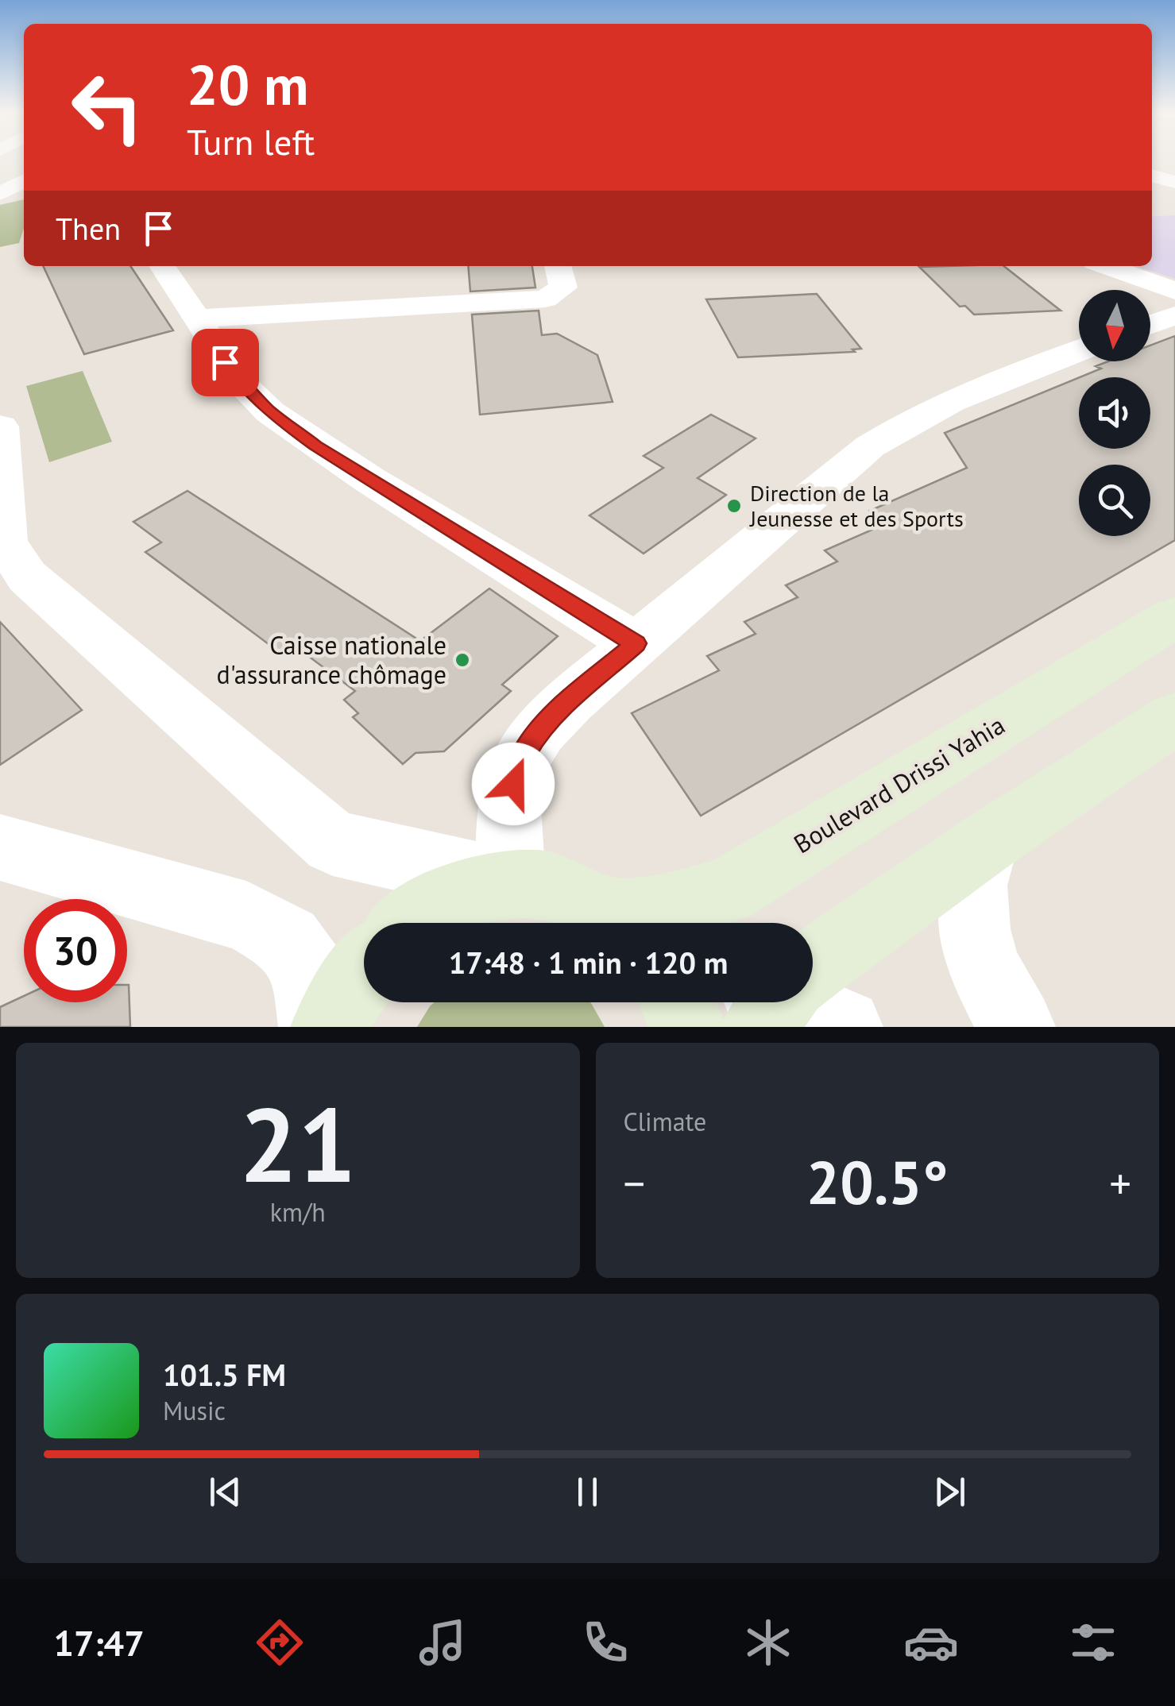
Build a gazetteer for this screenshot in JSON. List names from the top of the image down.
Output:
{
  "streets": {
    "main road": ["Boulevard Drissi Yahia"]
  },
  "places": ["Direction de la Jeunesse et des Sports", "Caisse nationale d'assurance chômage"],
  "north": "bottom",
  "page": {
    "turn": ["20 m", "Turn left"],
    "then": "Then",
    "limit": "30",
    "trip": "17:48 · 1 min · 120 m",
    "tile": [
      ["21", "km/h"],
      "Climate"
    ],
    "heat": ["−", "20.5°", "+"],
    "song": ["101.5 FM", "Music"],
    "tabs": "17:47"
  }
}
